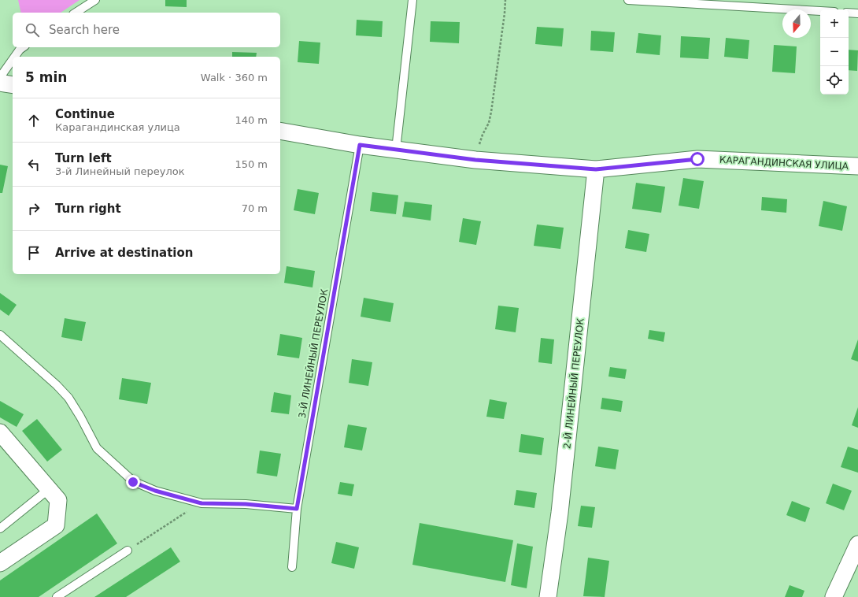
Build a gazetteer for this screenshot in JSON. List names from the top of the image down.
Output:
{
  "streets": {
    "street": ["КАРАГАНДИНСКАЯ УЛИЦА", "2-Й ЛИНЕЙНЫЙ ПЕРЕУЛОК"],
    "lane": ["3-Й ЛИНЕЙНЫЙ ПЕРЕУЛОК"]
  },
  "crossings": [
    ["КАРАГАНДИНСКАЯ УЛИЦА", "3-Й ЛИНЕЙНЫЙ ПЕРЕУЛОК"],
    ["КАРАГАНДИНСКАЯ УЛИЦА", "2-Й ЛИНЕЙНЫЙ ПЕРЕУЛОК"]
  ],
  "north": "bottom",
  "page": {
    "map_buttons": ["+", "−"],
    "search": "Search here",
    "heading": ["5 min", "Walk · 360 m"],
    "list": [
      ["Continue", "Карагандинская улица", "140 m"],
      ["Turn left", "3-й Линейный переулок", "150 m"],
      ["Turn right", "70 m"],
      "Arrive at destination"
    ]
  }
}
